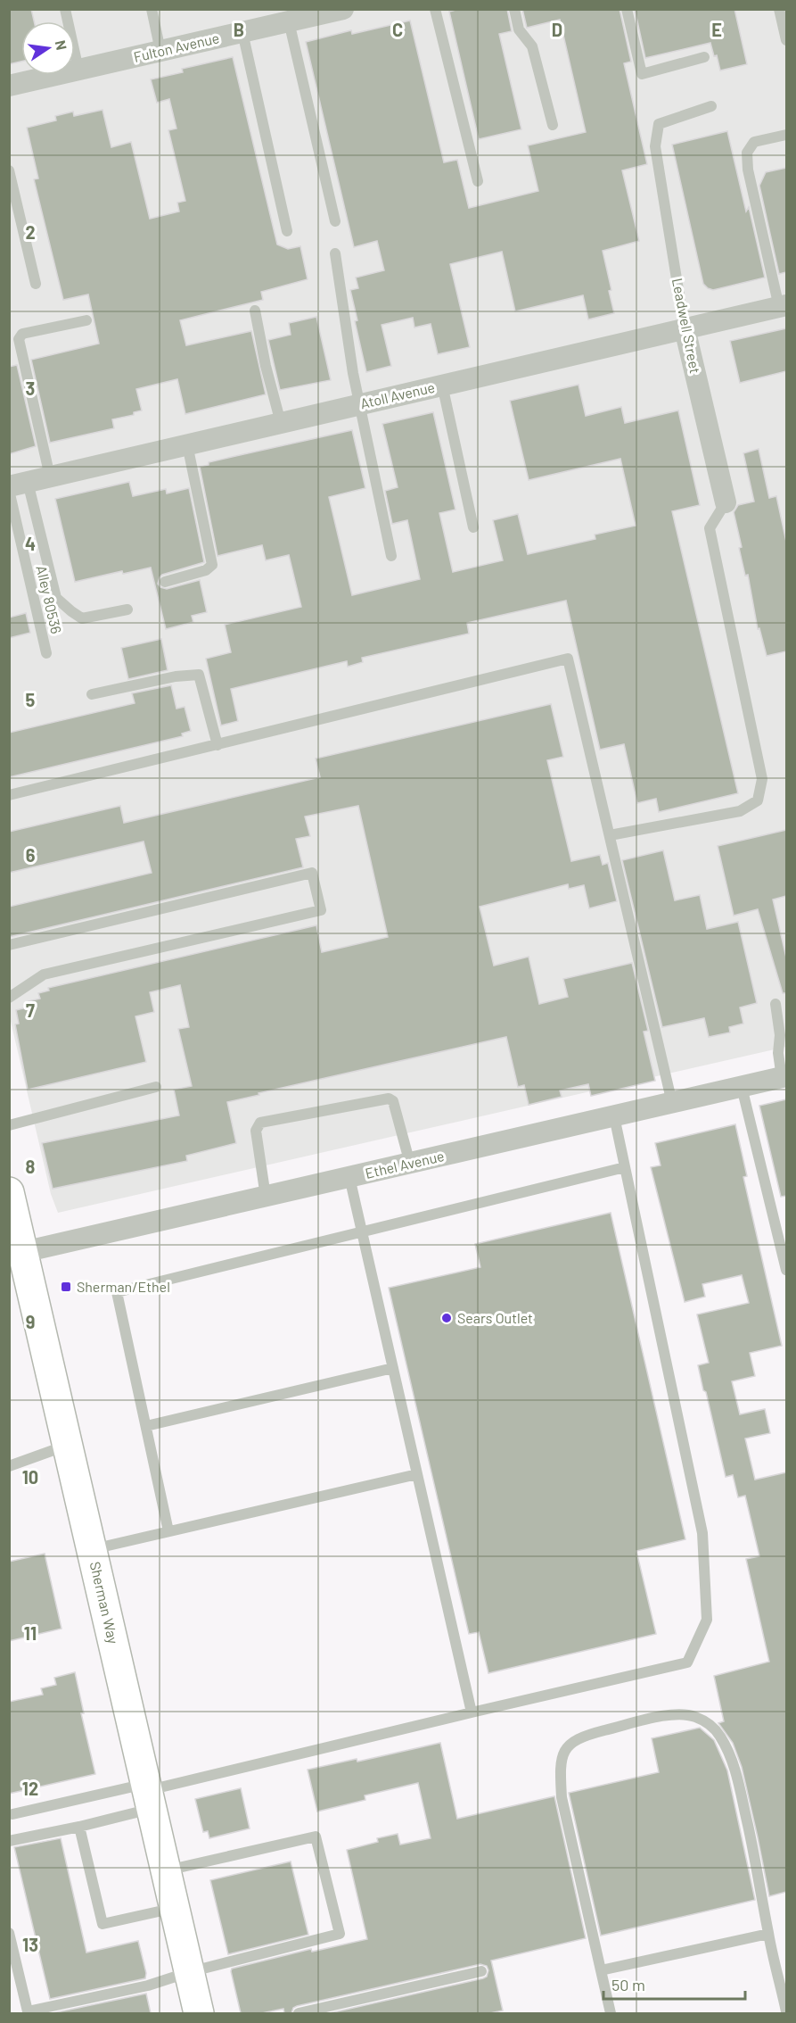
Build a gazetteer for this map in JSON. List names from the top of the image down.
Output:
{
  "streets": {
    "main road": ["Sherman Way"],
    "street": [
      "Fulton Avenue",
      "Leadwell Street",
      "Atoll Avenue",
      "Ethel Avenue"
    ],
    "lane": ["Alley 80536"]
  },
  "crossings": [
    ["Leadwell Street", "Atoll Avenue"],
    ["Atoll Avenue", "Alley 80536"],
    ["Ethel Avenue", "Sherman Way"]
  ],
  "places": {
    "transit": ["Sherman/Ethel"],
    "other": ["Sears Outlet"]
  },
  "scale_bar": "50 m",
  "north": "right",
  "grid": {
    "columns": [
      "B",
      "C",
      "D",
      "E"
    ],
    "rows": [
      "2",
      "3",
      "4",
      "5",
      "6",
      "7",
      "8",
      "9",
      "10",
      "11",
      "12",
      "13"
    ]
  }
}
